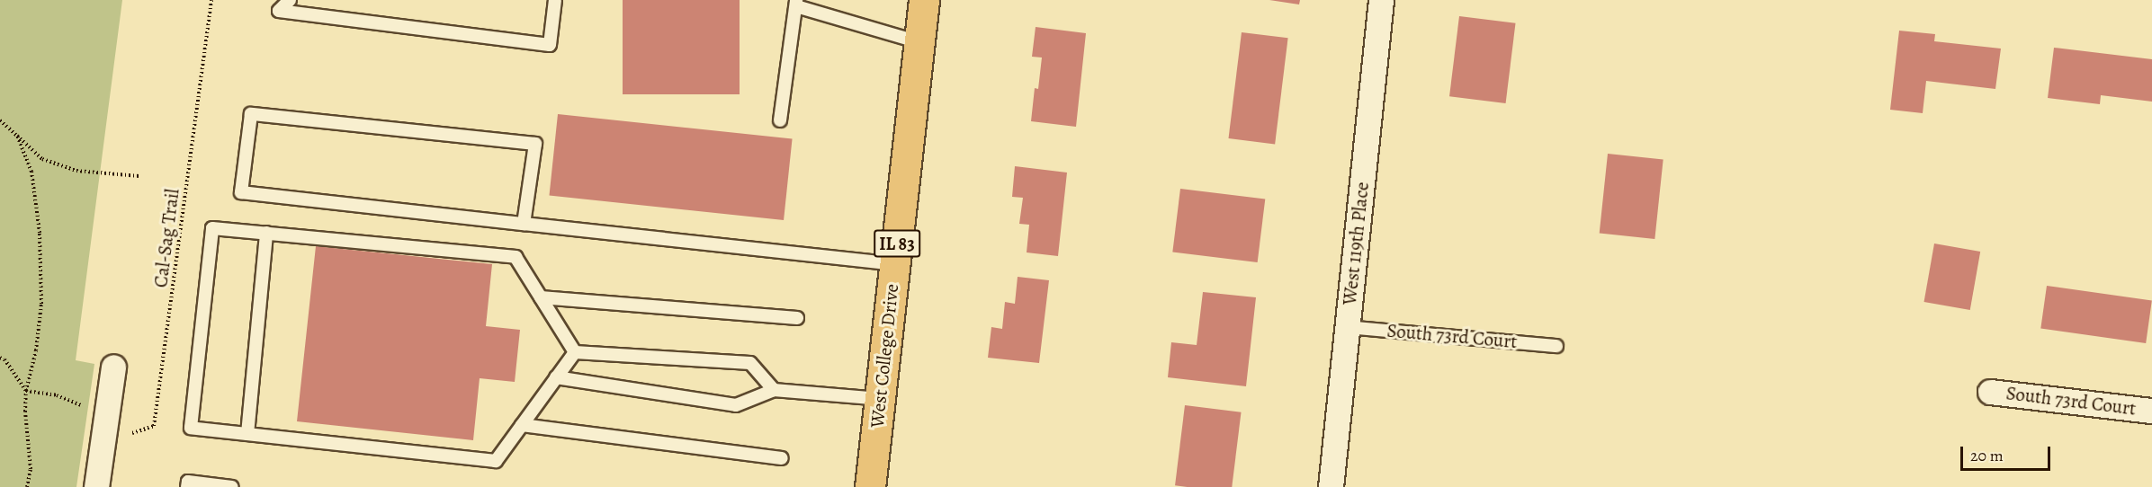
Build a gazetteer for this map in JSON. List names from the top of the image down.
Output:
{
  "streets": {
    "main road": ["IL 83", "West College Drive"],
    "street": ["West 119th Place", "South 73rd Court"],
    "path": ["Cal-Sag Trail"]
  },
  "crossings": [
    ["West 119th Place", "South 73rd Court"]
  ],
  "scale_bar": "20 m"
}
